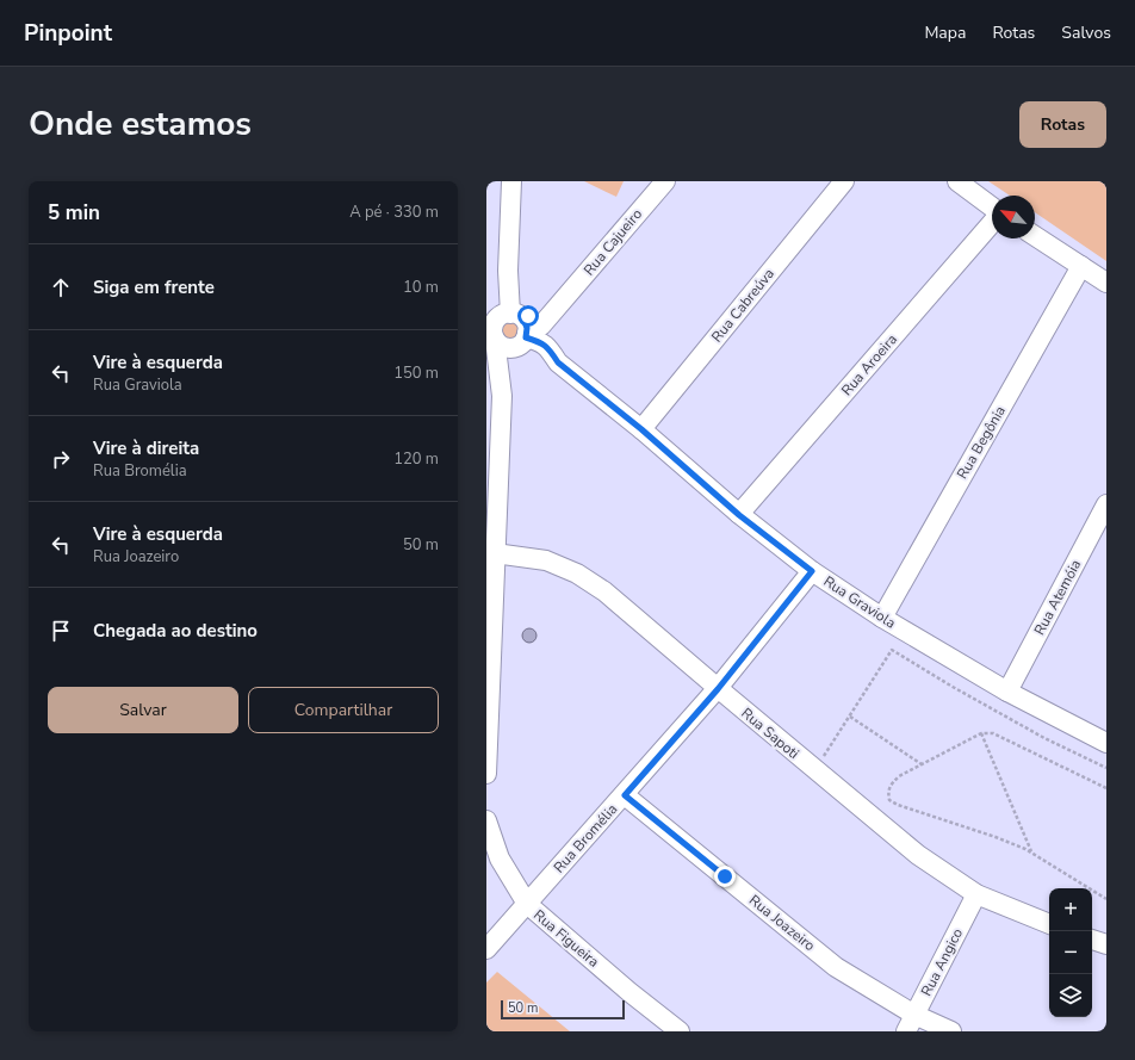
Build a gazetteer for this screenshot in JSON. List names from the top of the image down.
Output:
{
  "streets": {
    "street": [
      "Rua Cajueiro",
      "Rua Cabreúva",
      "Rua Aroeira",
      "Rua Begônia",
      "Rua Atemóia",
      "Rua Graviola",
      "Rua Sapoti",
      "Rua Bromélia",
      "Rua Joazeiro",
      "Rua Figueira",
      "Rua Angico"
    ]
  },
  "crossings": [
    ["Rua Cajueiro", "Rua Graviola"],
    ["Rua Cabreúva", "Rua Graviola"],
    ["Rua Aroeira", "Rua Graviola"],
    ["Rua Begônia", "Rua Graviola"],
    ["Rua Atemóia", "Rua Graviola"],
    ["Rua Graviola", "Rua Bromélia"],
    ["Rua Sapoti", "Rua Bromélia"],
    ["Rua Sapoti", "Rua Angico"],
    ["Rua Bromélia", "Rua Joazeiro"],
    ["Rua Bromélia", "Rua Figueira"],
    ["Rua Joazeiro", "Rua Angico"]
  ],
  "scale_bar": "50 m",
  "north": "top left",
  "page": {
    "header": "Pinpoint",
    "nav": ["Mapa", "Rotas", "Salvos"],
    "title": "Onde estamos",
    "buttons": [
      "Rotas",
      ["Salvar", "Compartilhar"]
    ],
    "heading": ["5 min", "A pé · 330 m"],
    "list": [
      ["Siga em frente", "10 m"],
      ["Vire à esquerda", "Rua Graviola", "150 m"],
      ["Vire à direita", "Rua Bromélia", "120 m"],
      ["Vire à esquerda", "Rua Joazeiro", "50 m"],
      "Chegada ao destino"
    ],
    "map_buttons": ["+", "−"],
    "scale": "50 m"
  }
}
